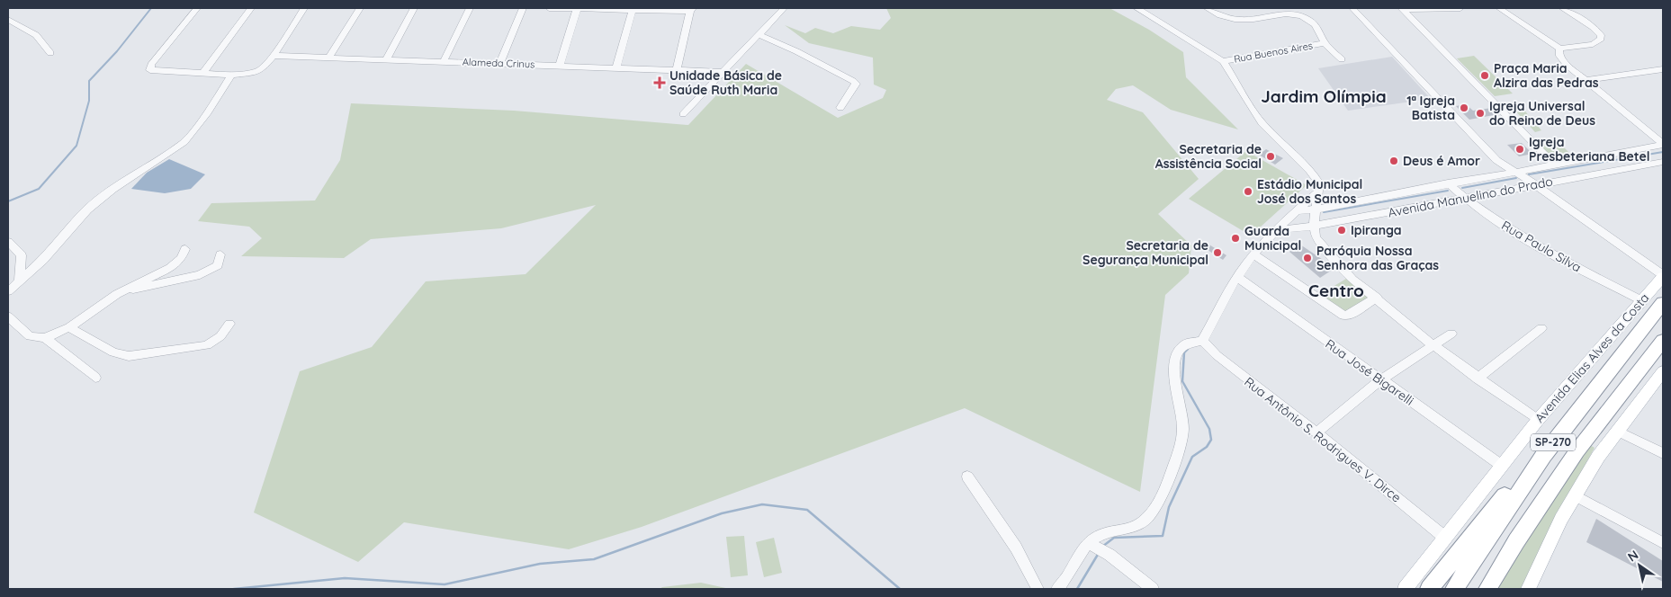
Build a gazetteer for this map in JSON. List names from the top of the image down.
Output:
{
  "streets": {
    "highway": ["SP-270"],
    "main road": ["Avenida Elias Alves da Costa"],
    "street": [
      "Rua Buenos Aires",
      "Alameda Crinus",
      "Avenida Manuelino do Prado",
      "Rua Paulo Silva",
      "Rua José Bigarelli",
      "Rua Antônio S. Rodrigues V. Dirce"
    ]
  },
  "crossings": [
    ["Avenida Manuelino do Prado", "Rua Paulo Silva"],
    ["Rua Paulo Silva", "Avenida Elias Alves da Costa"],
    ["Avenida Elias Alves da Costa", "Rua José Bigarelli"],
    ["Avenida Elias Alves da Costa", "Rua Antônio S. Rodrigues V. Dirce"]
  ],
  "districts": ["Jardim Olímpia", "Centro"],
  "places": {
    "other": [
      "Praça Maria Alzira das Pedras",
      "1ª Igreja Batista",
      "Igreja Universal do Reino de Deus",
      "Igreja Presbeteriana Betel",
      "Secretaria de Assistência Social",
      "Deus é Amor",
      "Estádio Municipal José dos Santos",
      "Ipiranga",
      "Guarda Municipal",
      "Secretaria de Segurança Municipal",
      "Paróquia Nossa Senhora das Graças"
    ],
    "health": ["Unidade Básica de Saúde Ruth Maria"]
  },
  "north": "top left"
}
